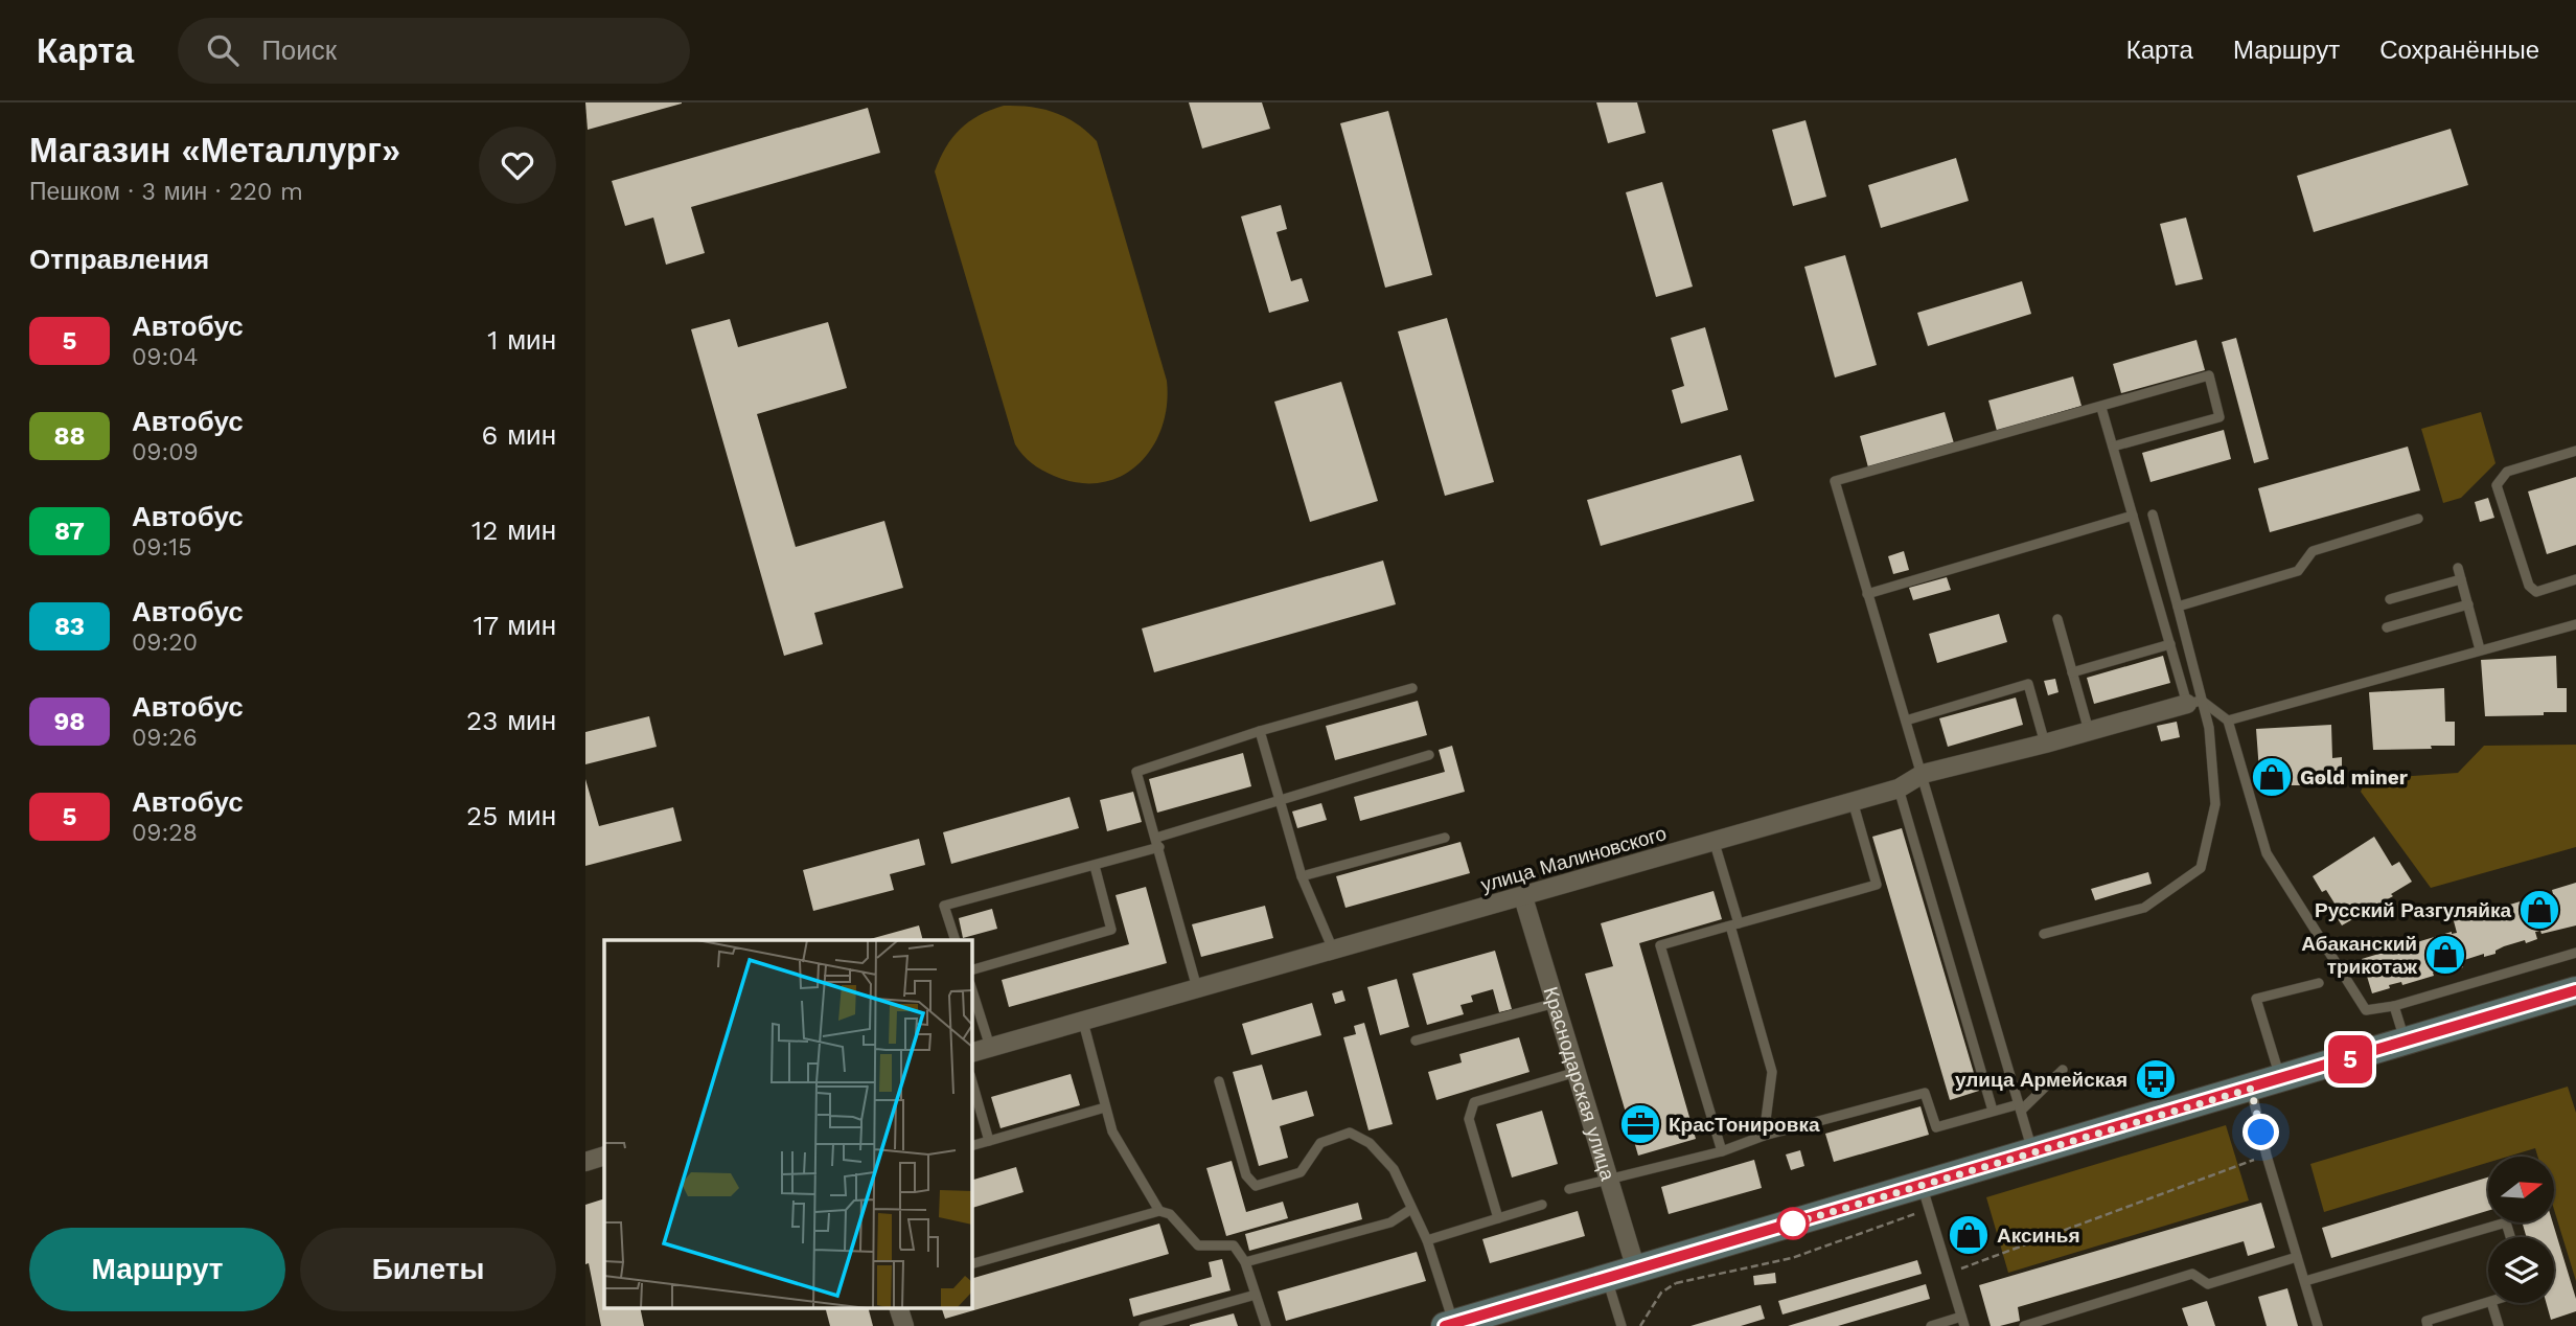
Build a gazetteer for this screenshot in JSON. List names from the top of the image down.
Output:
{
  "streets": {
    "street": ["улица Малиновского", "Краснодарская улица"]
  },
  "crossings": [
    ["улица Малиновского", "Краснодарская улица"]
  ],
  "places": {
    "shop": [
      "Gold miner",
      "Русский Разгуляйка",
      "Абаканский трикотаж",
      "Аксинья"
    ],
    "bus stop": ["улица Армейская"],
    "office": ["КрасТонировка"]
  },
  "lines": ["bus line 5"],
  "north": "right",
  "page": {
    "header": "Карта",
    "search": "Поиск",
    "nav": ["Карта", "Маршрут", "Сохранённые"],
    "heading": [
      ["Магазин «Металлург»", "Пешком · 3 мин · 220 m"],
      "Отправления"
    ],
    "on_map": "5",
    "list": [
      {
        "mark": "5",
        "name": "Автобус",
        "note": "09:04",
        "value": "1 мин"
      },
      {
        "mark": "88",
        "name": "Автобус",
        "note": "09:09",
        "value": "6 мин"
      },
      {
        "mark": "87",
        "name": "Автобус",
        "note": "09:15",
        "value": "12 мин"
      },
      {
        "mark": "83",
        "name": "Автобус",
        "note": "09:20",
        "value": "17 мин"
      },
      {
        "mark": "98",
        "name": "Автобус",
        "note": "09:26",
        "value": "23 мин"
      },
      {
        "mark": "5",
        "name": "Автобус",
        "note": "09:28",
        "value": "25 мин"
      }
    ],
    "buttons": ["Маршрут", "Билеты"]
  }
}
